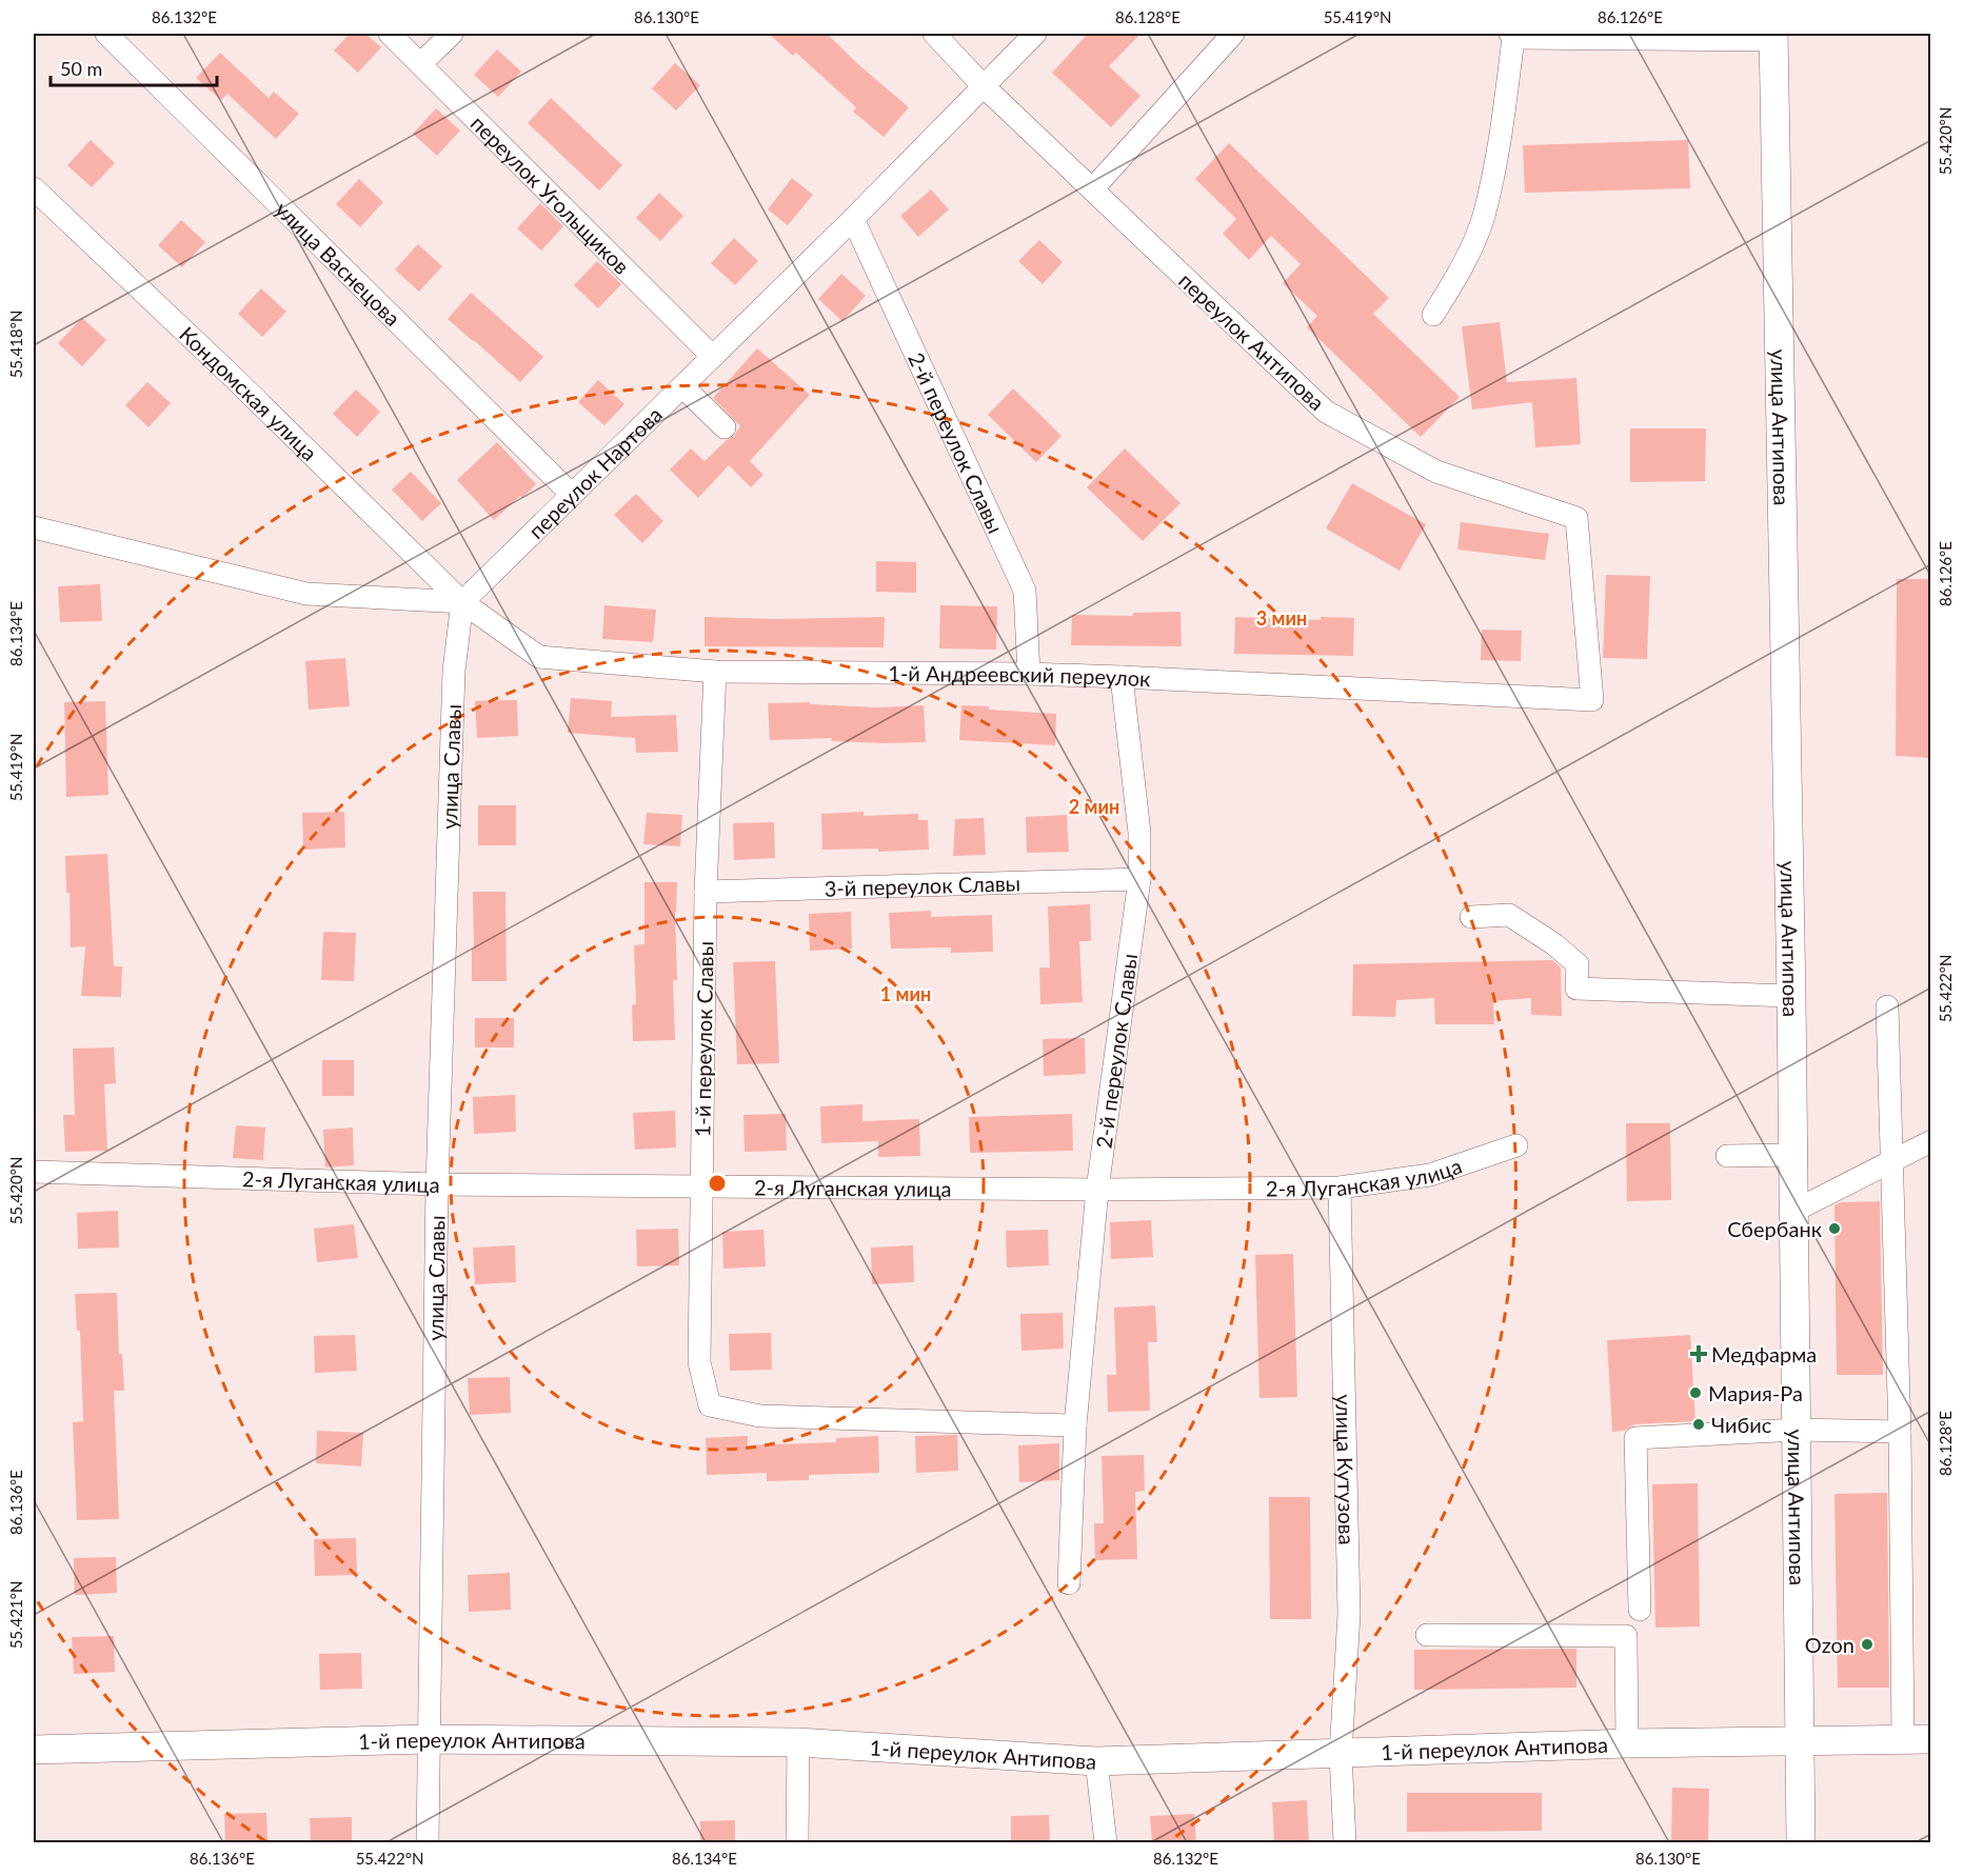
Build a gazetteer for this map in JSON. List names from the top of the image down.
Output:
{
  "streets": {
    "main road": ["улица Антипова", "1-й переулок Антипова"],
    "street": [
      "переулок Угольщиков",
      "улица Васнецова",
      "переулок Антипова",
      "Кондомская улица",
      "2-й переулок Славы",
      "переулок Нартова",
      "1-й Андреевский переулок",
      "улица Славы",
      "3-й переулок Славы",
      "1-й переулок Славы",
      "2-я Луганская улица",
      "улица Кутузова"
    ]
  },
  "crossings": [
    ["переулок Угольщиков", "переулок Нартова"],
    ["улица Васнецова", "переулок Нартова"],
    ["переулок Антипова", "переулок Нартова"],
    ["переулок Антипова", "1-й Андреевский переулок"],
    ["Кондомская улица", "переулок Нартова"],
    ["Кондомская улица", "1-й Андреевский переулок"],
    ["Кондомская улица", "улица Славы"],
    ["улица Антипова", "1-й переулок Антипова"],
    ["2-й переулок Славы", "переулок Нартова"],
    ["2-й переулок Славы", "1-й Андреевский переулок"],
    ["2-й переулок Славы", "3-й переулок Славы"],
    ["2-й переулок Славы", "1-й переулок Славы"],
    ["2-й переулок Славы", "2-я Луганская улица"],
    ["переулок Нартова", "1-й Андреевский переулок"],
    ["переулок Нартова", "улица Славы"],
    ["1-й Андреевский переулок", "улица Славы"],
    ["1-й Андреевский переулок", "1-й переулок Славы"],
    ["улица Славы", "2-я Луганская улица"],
    ["улица Славы", "1-й переулок Антипова"],
    ["3-й переулок Славы", "1-й переулок Славы"],
    ["1-й переулок Славы", "2-я Луганская улица"],
    ["2-я Луганская улица", "улица Кутузова"],
    ["улица Кутузова", "1-й переулок Антипова"]
  ],
  "places": {
    "other": [
      "Сбербанк",
      "Мария-Ра",
      "Чибис",
      "Ozon"
    ],
    "health": ["Медфарма"]
  },
  "scale_bar": "50 m",
  "coordinates": [
    "86.132°E",
    "86.130°E",
    "86.128°E",
    "55.419°N",
    "86.126°E",
    "55.420°N",
    "55.418°N",
    "86.134°E",
    "55.422°N",
    "86.136°E",
    "55.421°N"
  ],
  "rings": ["3 мин", "2 мин", "1 мин"]
}
